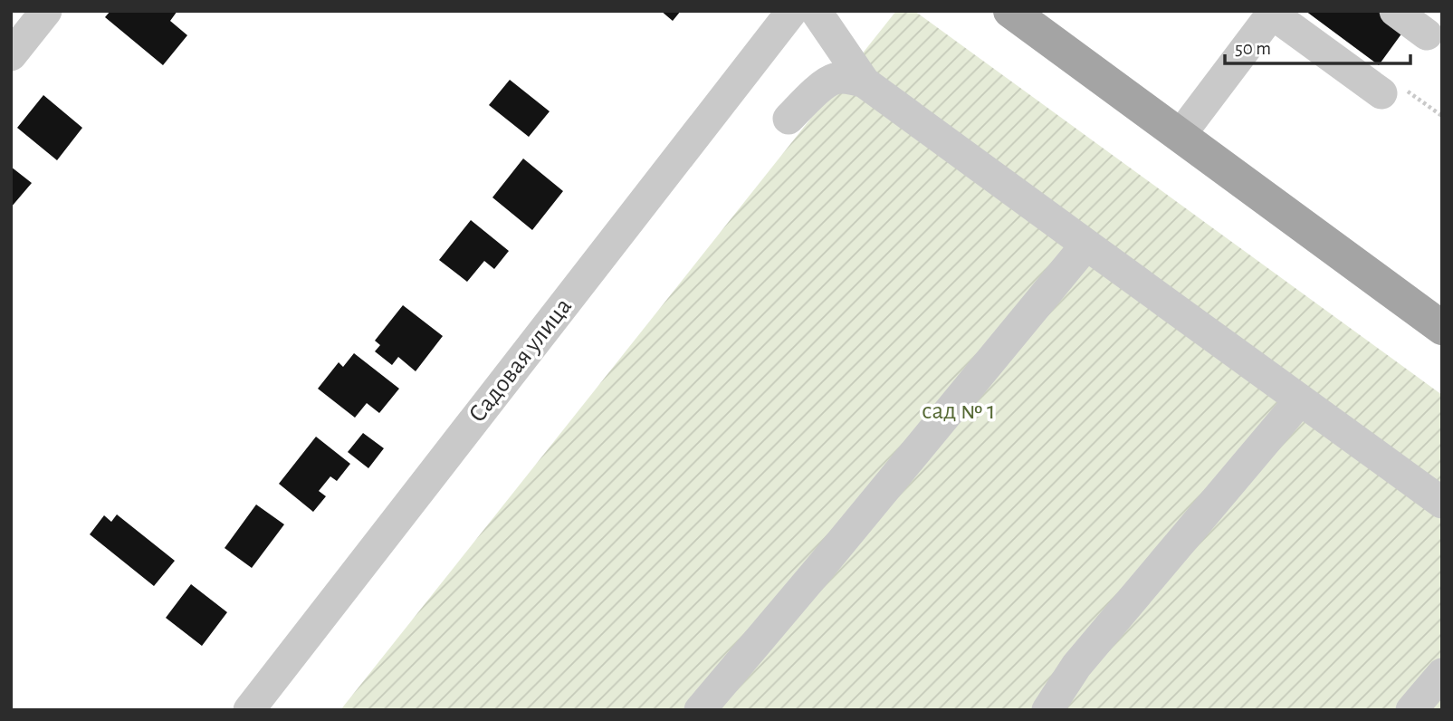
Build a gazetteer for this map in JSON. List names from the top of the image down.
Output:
{
  "streets": {
    "street": ["Садовая улица"]
  },
  "parks": ["сад № 1"],
  "scale_bar": "50 m"
}
